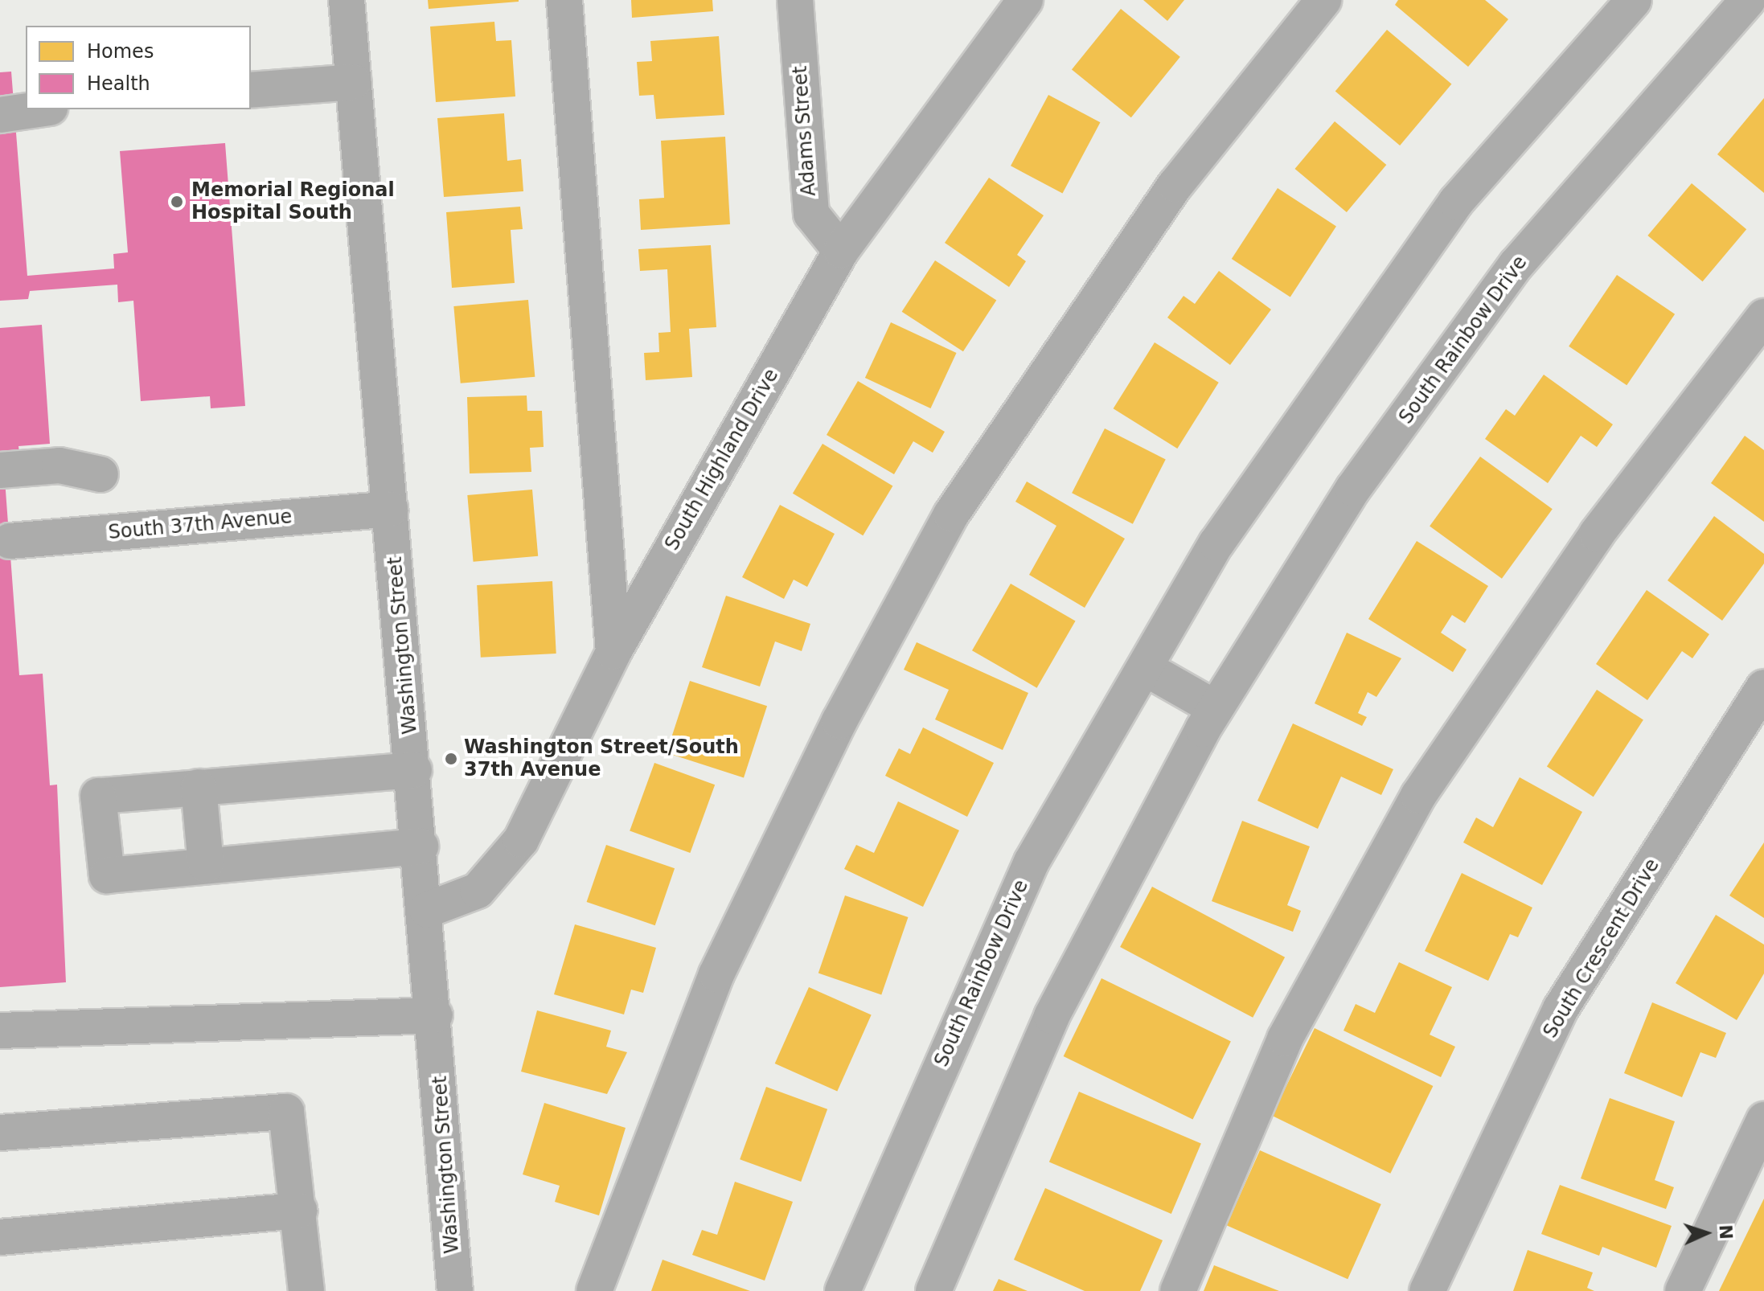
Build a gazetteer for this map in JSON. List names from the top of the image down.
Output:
{
  "streets": {
    "street": [
      "Adams Street",
      "South Rainbow Drive",
      "South Highland Drive",
      "South 37th Avenue",
      "Washington Street",
      "South Crescent Drive"
    ]
  },
  "crossings": [
    ["Adams Street", "South Highland Drive"],
    ["South Highland Drive", "Washington Street"],
    ["South 37th Avenue", "Washington Street"]
  ],
  "places": ["Memorial Regional Hospital South", "Washington Street/South 37th Avenue"],
  "legend": ["Homes", "Health"],
  "north": "right"
}
